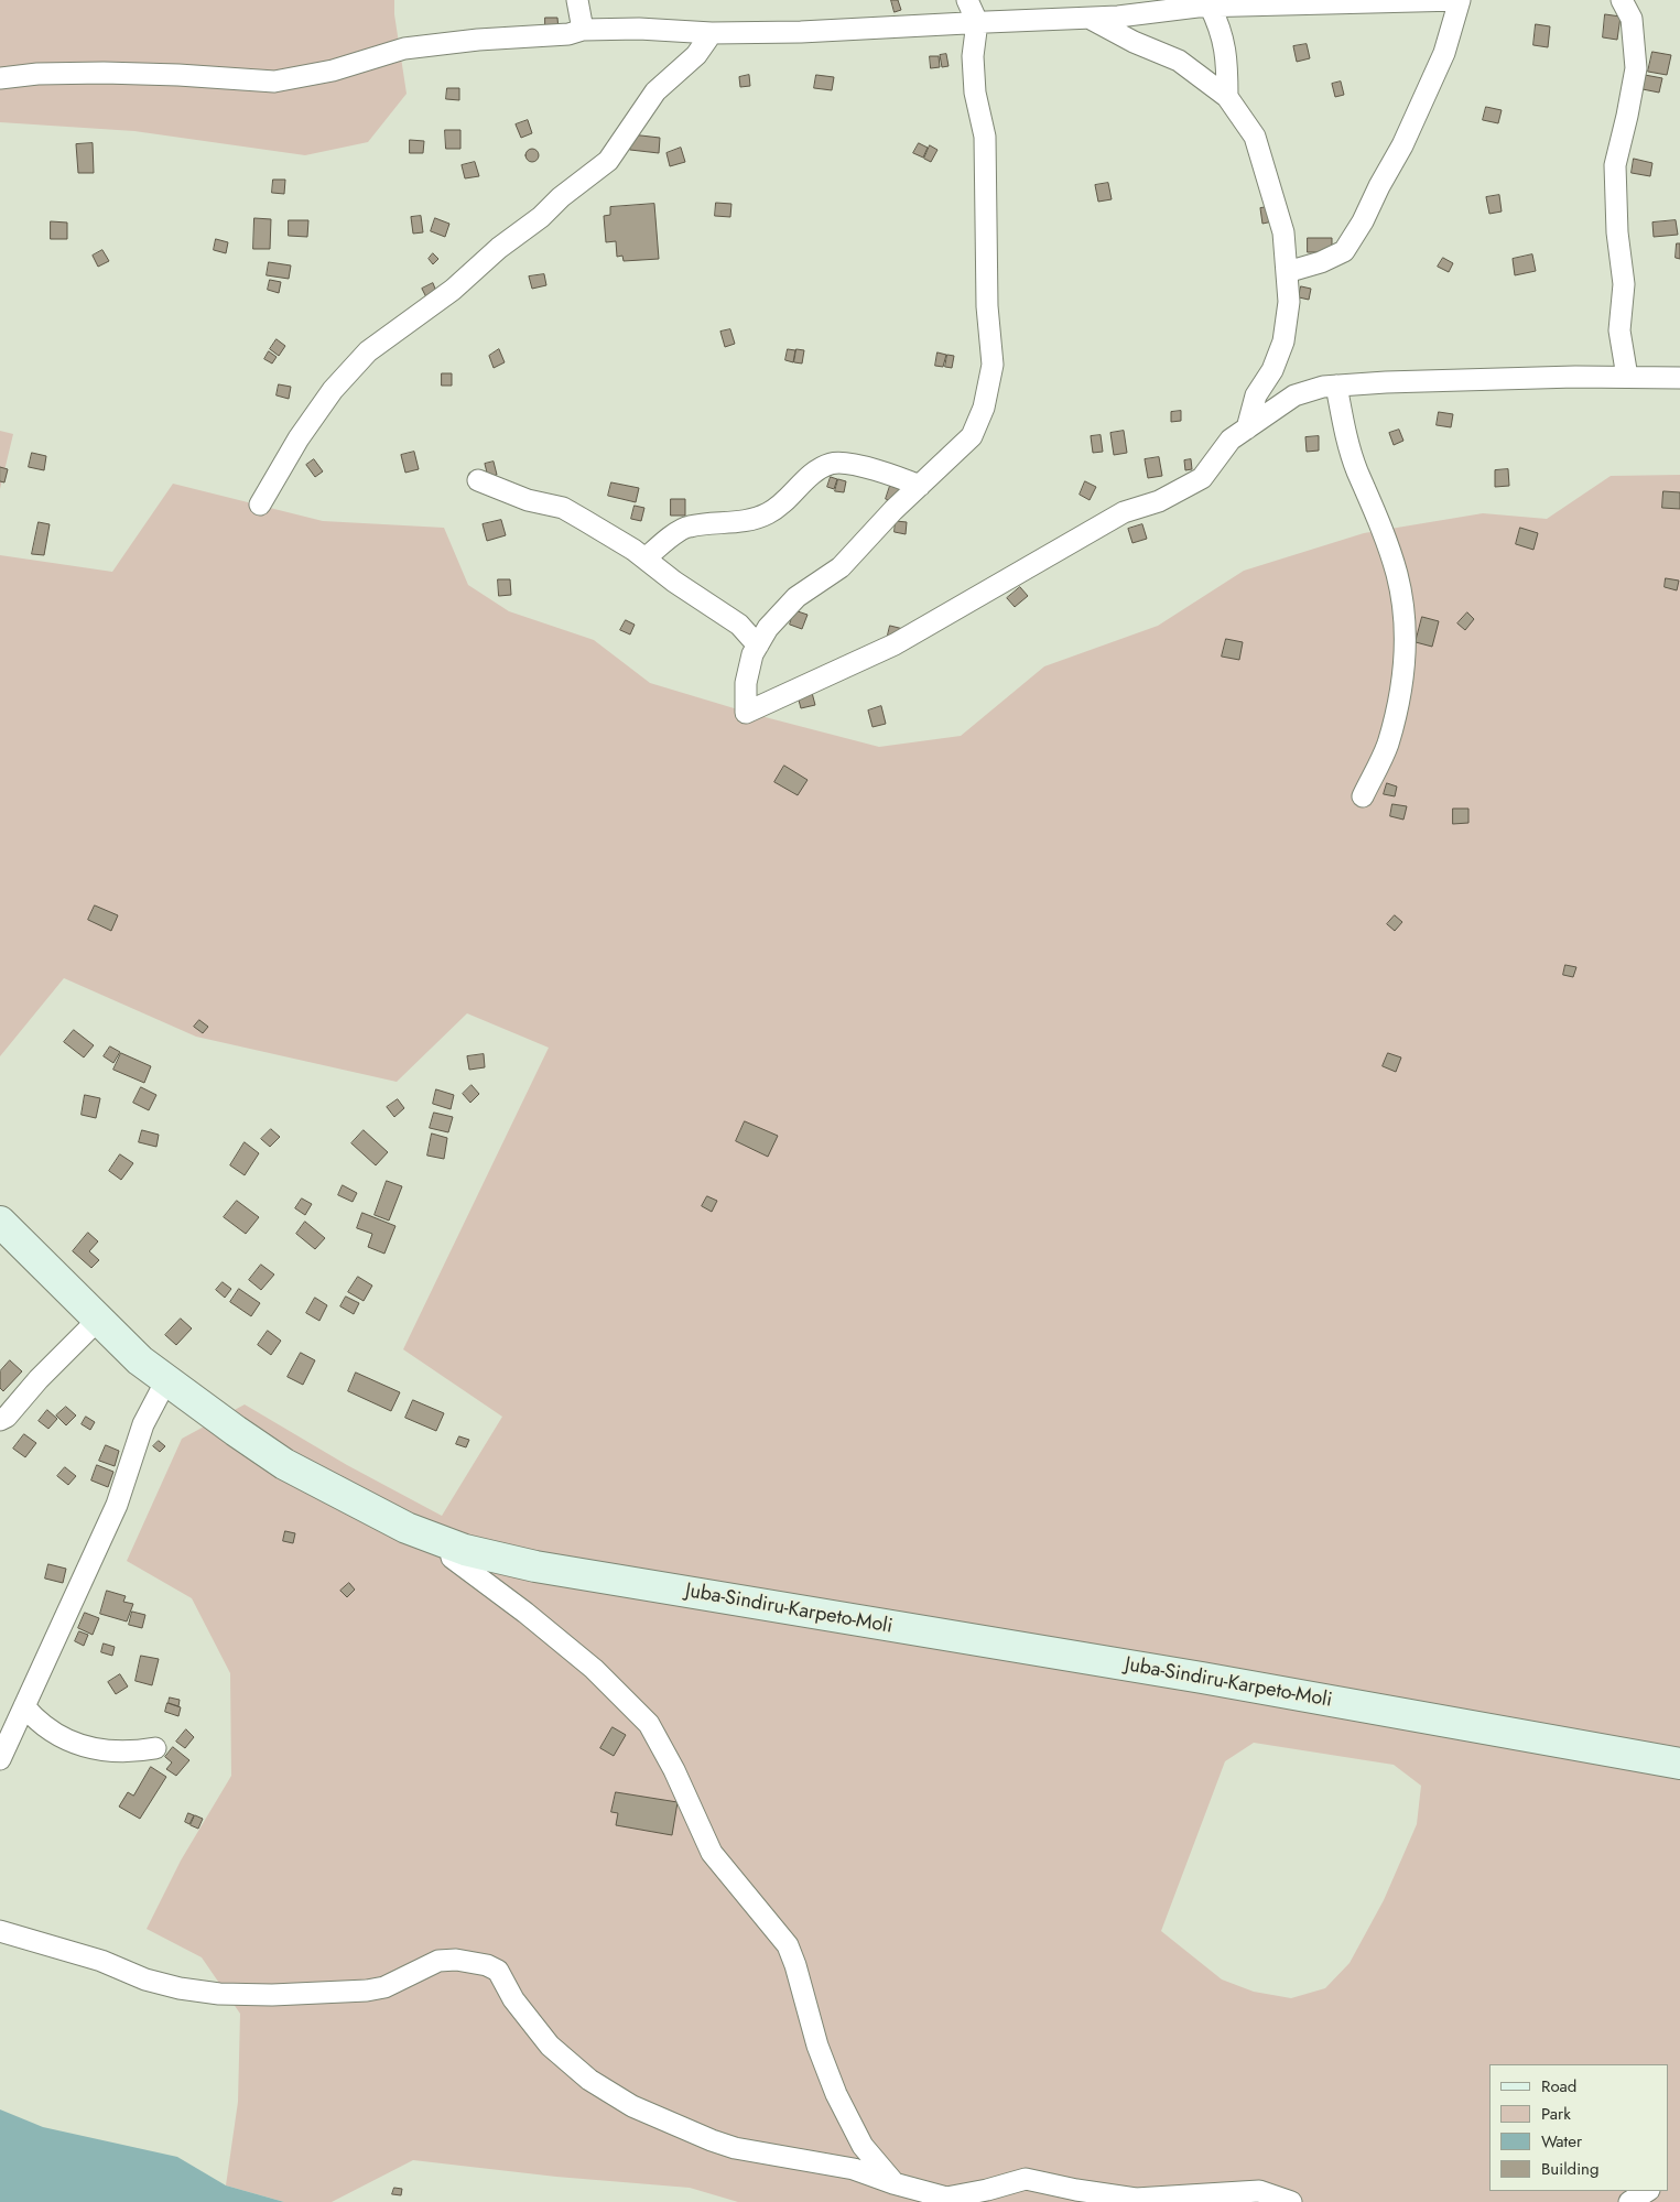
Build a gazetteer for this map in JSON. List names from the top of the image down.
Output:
{
  "streets": {
    "main road": ["Juba-Sindiru-Karpeto-Moli"]
  },
  "legend": [
    "Road",
    "Park",
    "Water",
    "Building"
  ]
}
